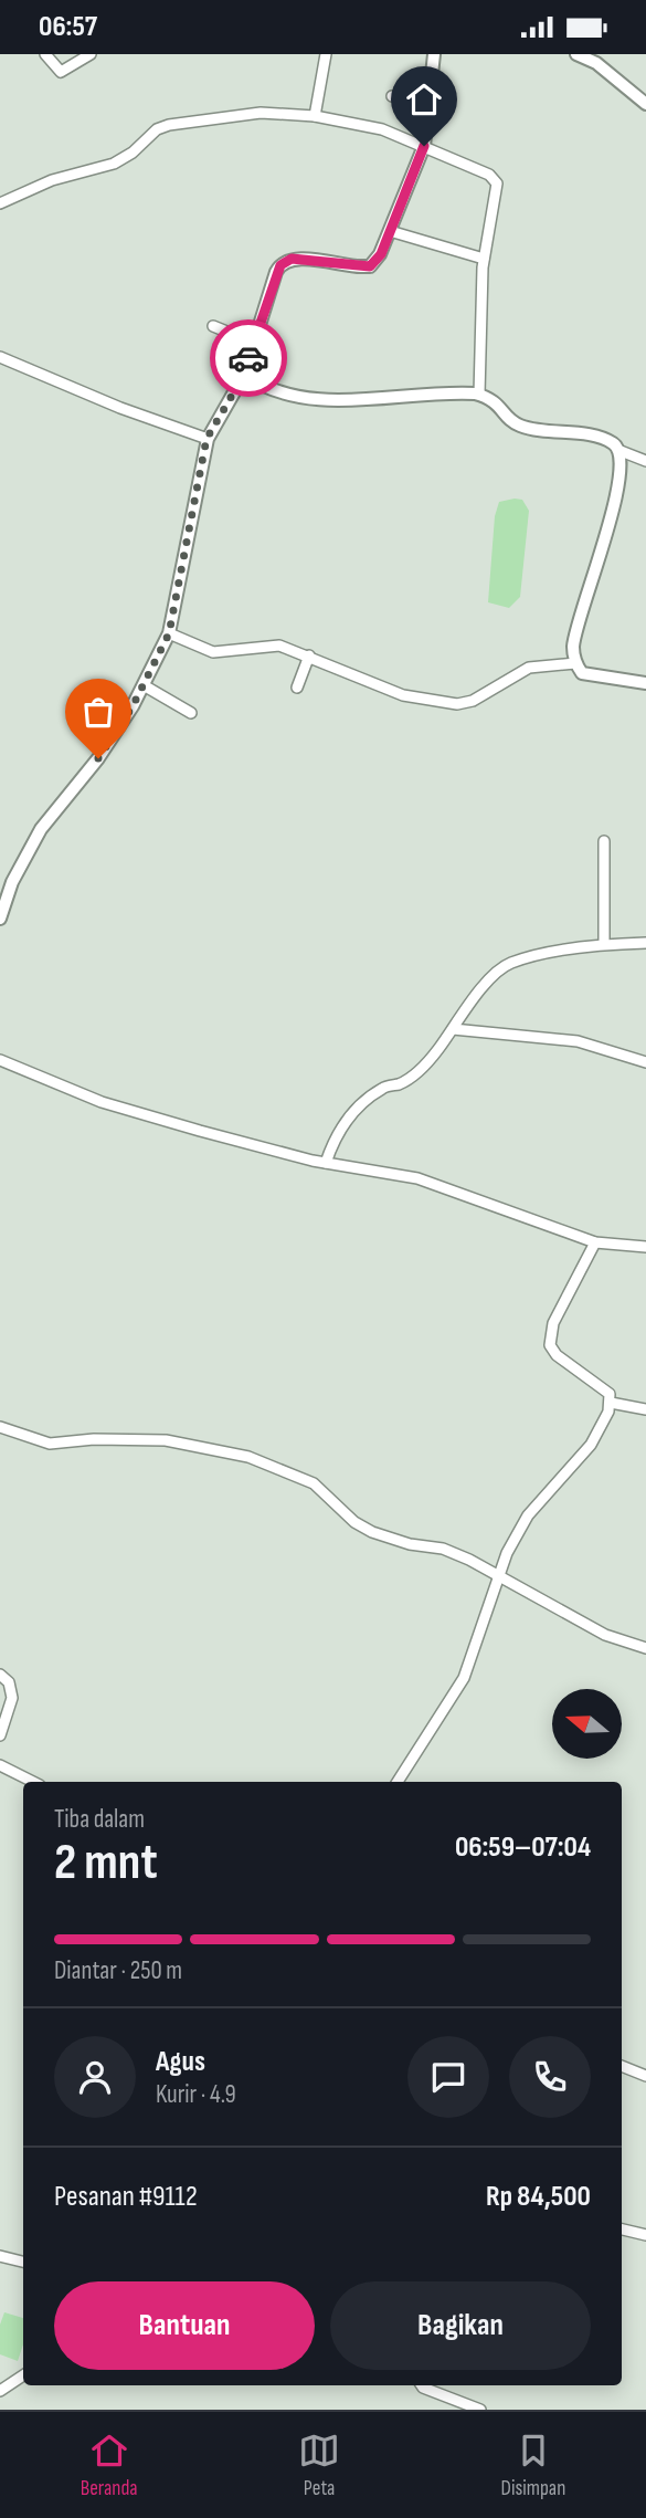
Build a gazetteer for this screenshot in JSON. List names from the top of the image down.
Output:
{
  "north": "left",
  "page": {
    "status": "06:57",
    "heading": ["2 mnt", "Tiba dalam", "06:59–07:04"],
    "panel": [
      "Agus",
      "Kurir · 4.9",
      "Pesanan #9112",
      "Rp 84,500"
    ],
    "bar": "Diantar · 250 m",
    "buttons": ["Bantuan", "Bagikan"],
    "tabs": ["Beranda", "Peta", "Disimpan"]
  }
}
